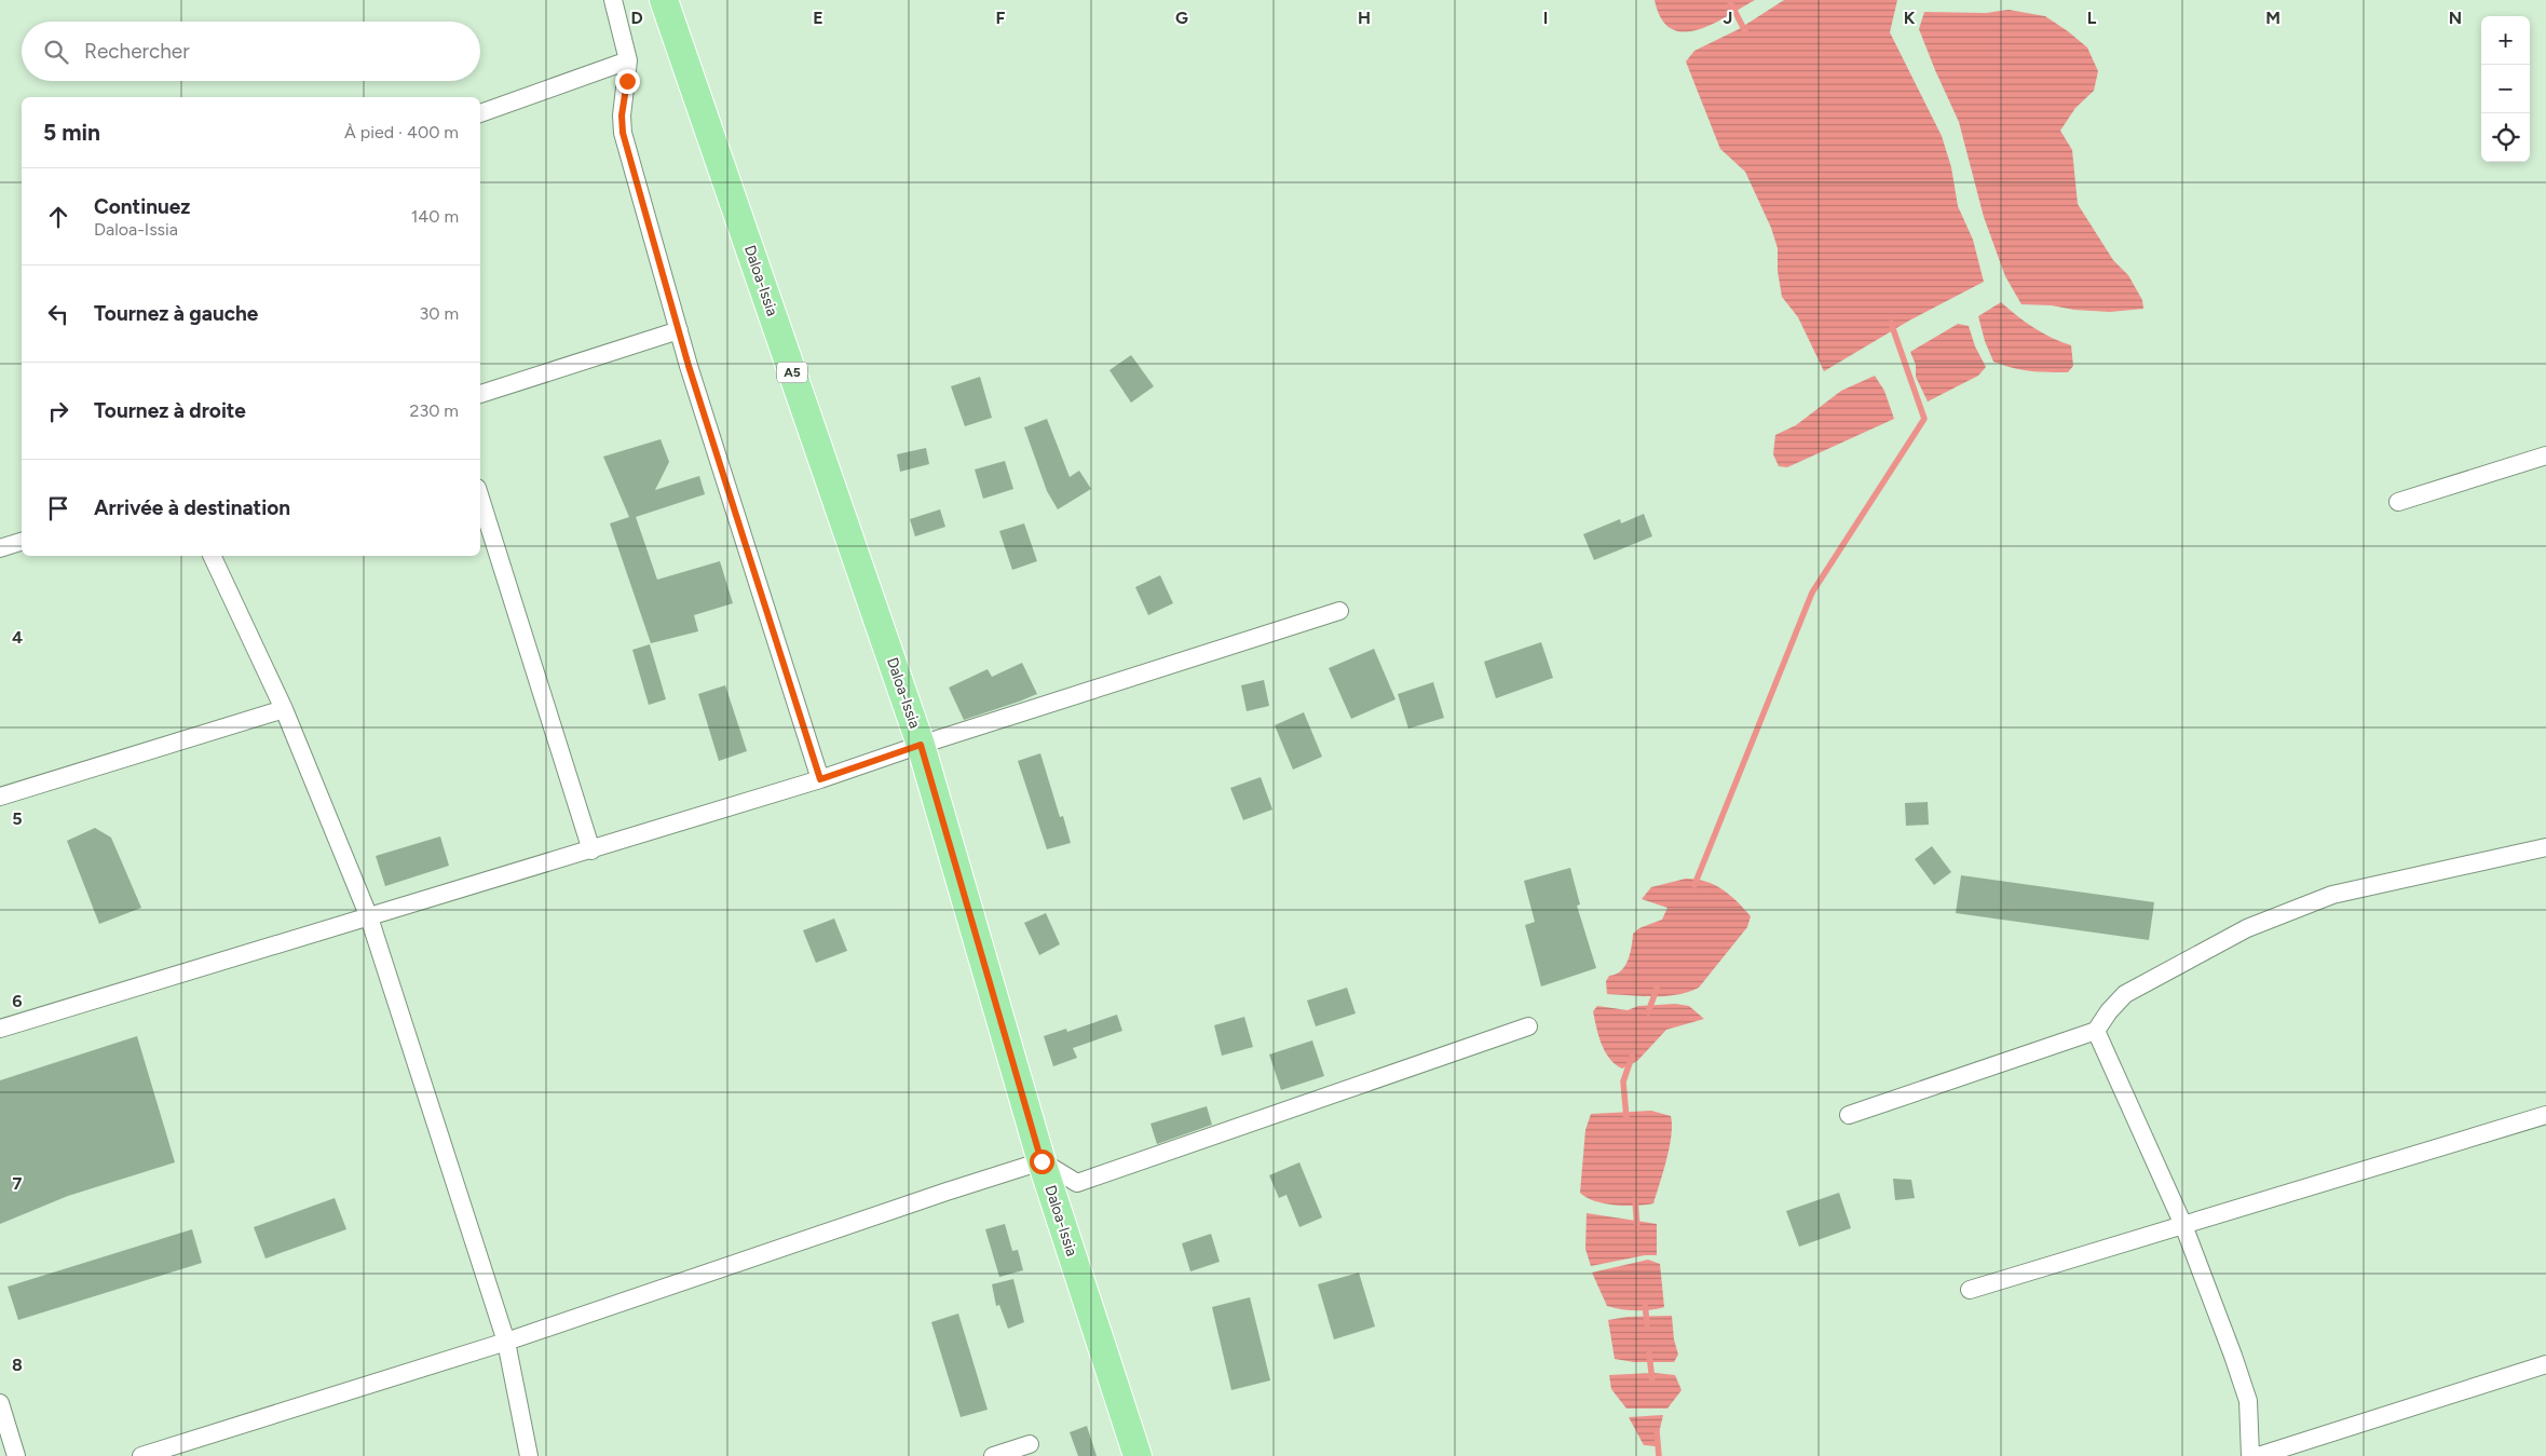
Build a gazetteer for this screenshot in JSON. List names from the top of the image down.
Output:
{
  "streets": {
    "main road": ["Daloa-Issia", "A5"]
  },
  "page": {
    "map_buttons": ["+", "−"],
    "search": "Rechercher",
    "heading": ["5 min", "À pied · 400 m"],
    "list": [
      ["Continuez", "Daloa-Issia", "140 m"],
      ["Tournez à gauche", "30 m"],
      ["Tournez à droite", "230 m"],
      "Arrivée à destination"
    ]
  },
  "grid": {
    "columns": [
      "D",
      "E",
      "F",
      "G",
      "H",
      "I",
      "J",
      "K",
      "L",
      "M",
      "N"
    ],
    "rows": [
      "4",
      "5",
      "6",
      "7",
      "8"
    ]
  }
}
